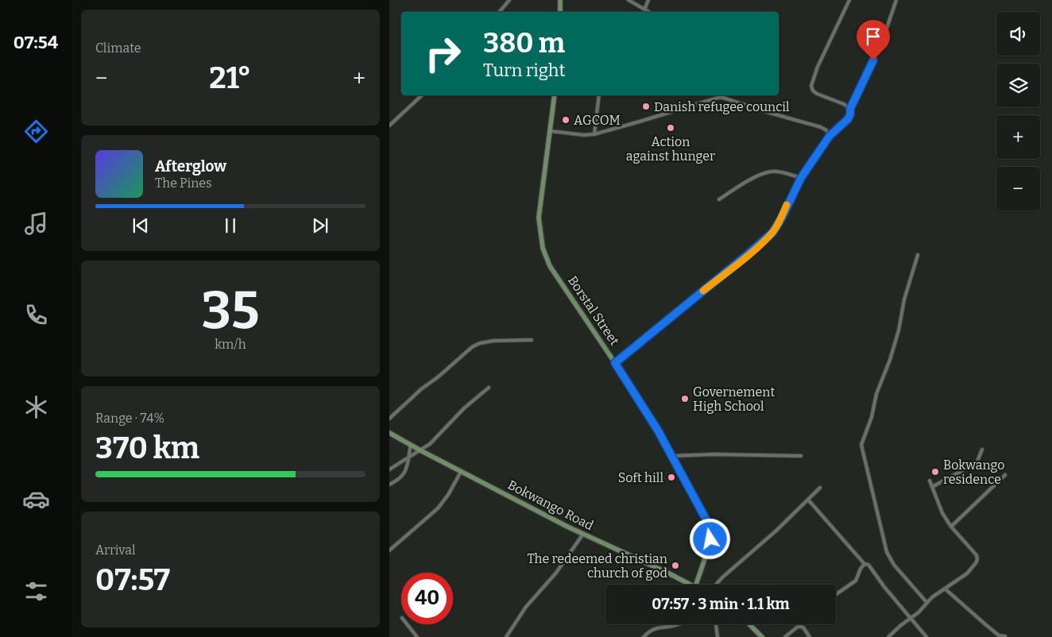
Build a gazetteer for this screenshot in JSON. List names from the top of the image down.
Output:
{
  "streets": {
    "street": ["Borstal Street", "Bokwango Road"]
  },
  "places": [
    "Danish refugee council",
    "AGCOM",
    "Action against hunger",
    "Governement High School",
    "Bokwango residence",
    "Soft hill",
    "The redeemed christian church of god"
  ],
  "page": {
    "tabs": "07:54",
    "tile": [
      "Climate",
      ["35", "km/h"],
      ["Range · 74%", "370 km"],
      ["Arrival", "07:57"]
    ],
    "map_buttons": ["+", "−"],
    "turn": ["380 m", "Turn right"],
    "heat": ["−", "21°", "+"],
    "song": ["Afterglow", "The Pines"],
    "limit": "40",
    "trip": "07:57 · 3 min · 1.1 km"
  }
}
